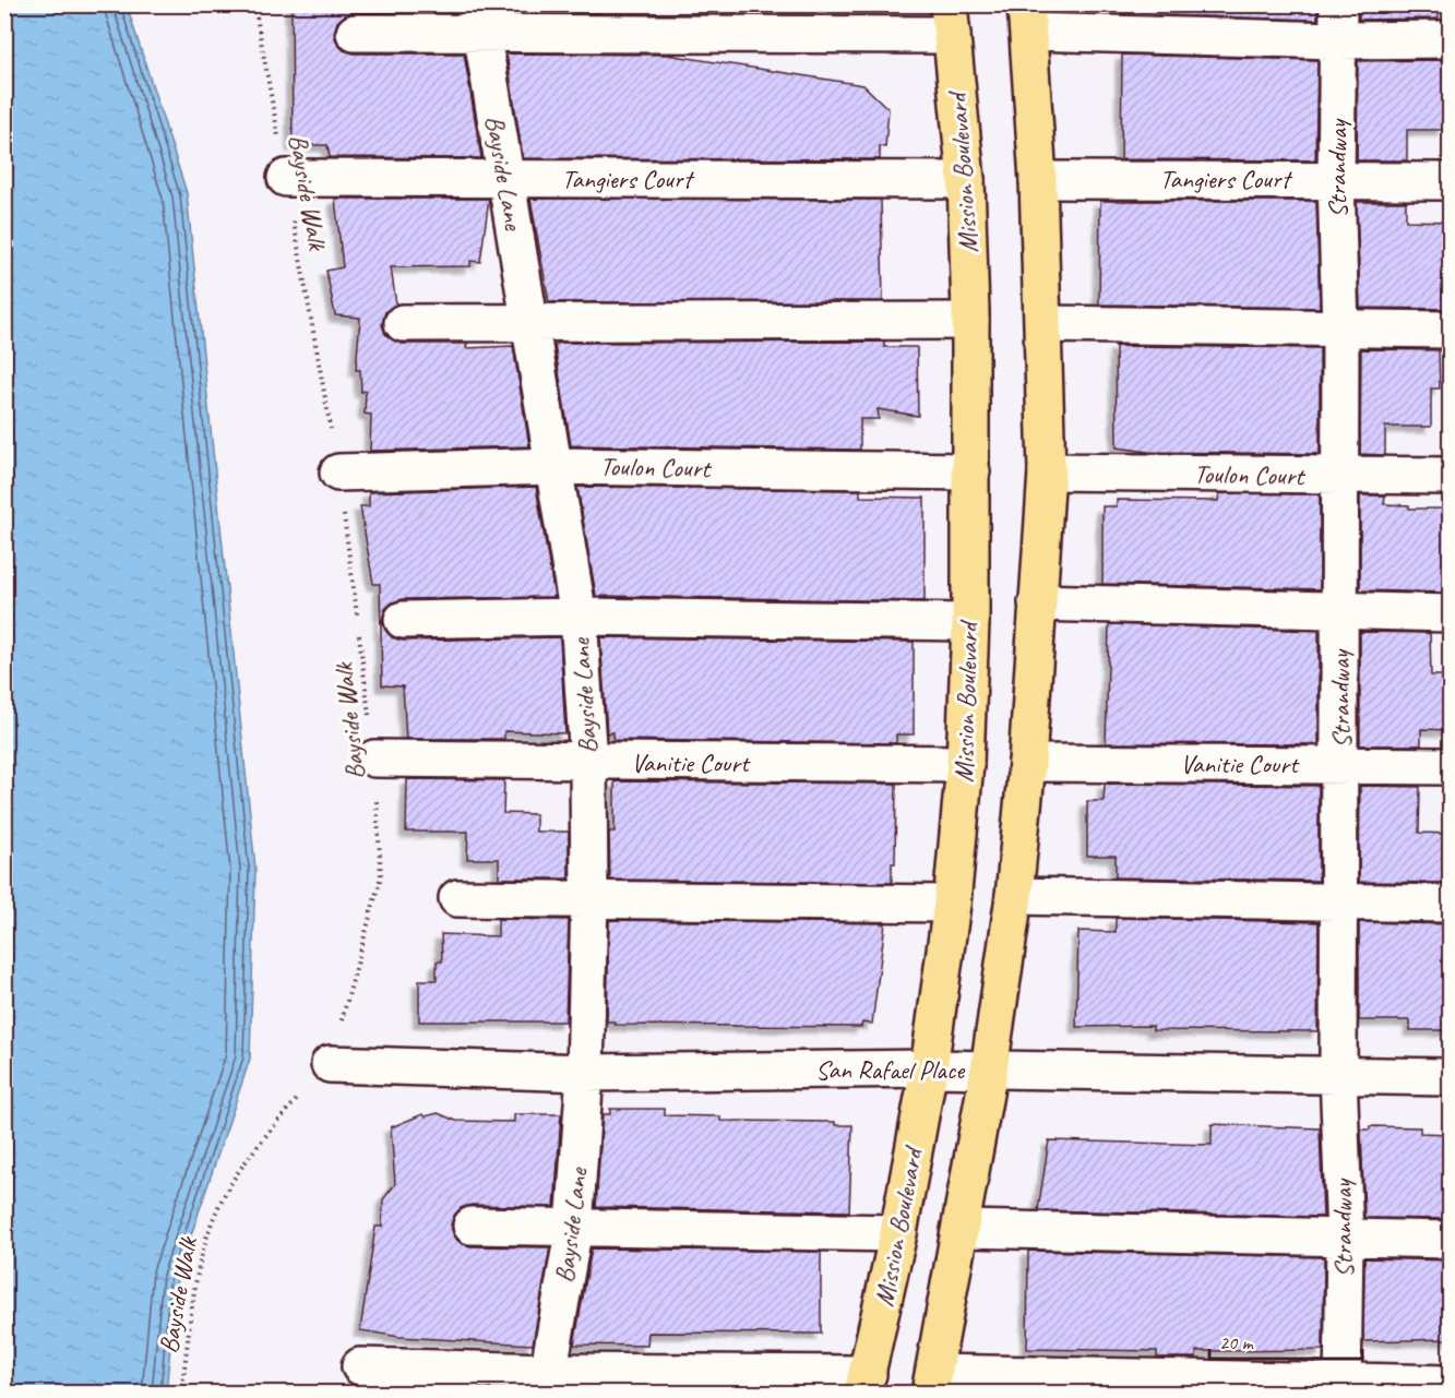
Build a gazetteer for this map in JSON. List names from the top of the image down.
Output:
{
  "streets": {
    "main road": ["Mission Boulevard"],
    "street": [
      "Strandway",
      "Bayside Lane",
      "Tangiers Court",
      "Toulon Court",
      "Vanitie Court",
      "San Rafael Place"
    ],
    "path": ["Bayside Walk"]
  },
  "crossings": [
    ["Strandway", "Tangiers Court"],
    ["Strandway", "Toulon Court"],
    ["Strandway", "Vanitie Court"],
    ["Strandway", "San Rafael Place"],
    ["Bayside Lane", "Tangiers Court"],
    ["Bayside Lane", "Toulon Court"],
    ["Bayside Lane", "Vanitie Court"],
    ["Bayside Lane", "San Rafael Place"],
    ["Mission Boulevard", "Tangiers Court"],
    ["Mission Boulevard", "Toulon Court"],
    ["Mission Boulevard", "Vanitie Court"],
    ["Mission Boulevard", "San Rafael Place"],
    ["Tangiers Court", "Bayside Walk"],
    ["Bayside Walk", "Toulon Court"],
    ["Bayside Walk", "Vanitie Court"],
    ["Bayside Walk", "San Rafael Place"]
  ],
  "scale_bar": "20 m"
}
